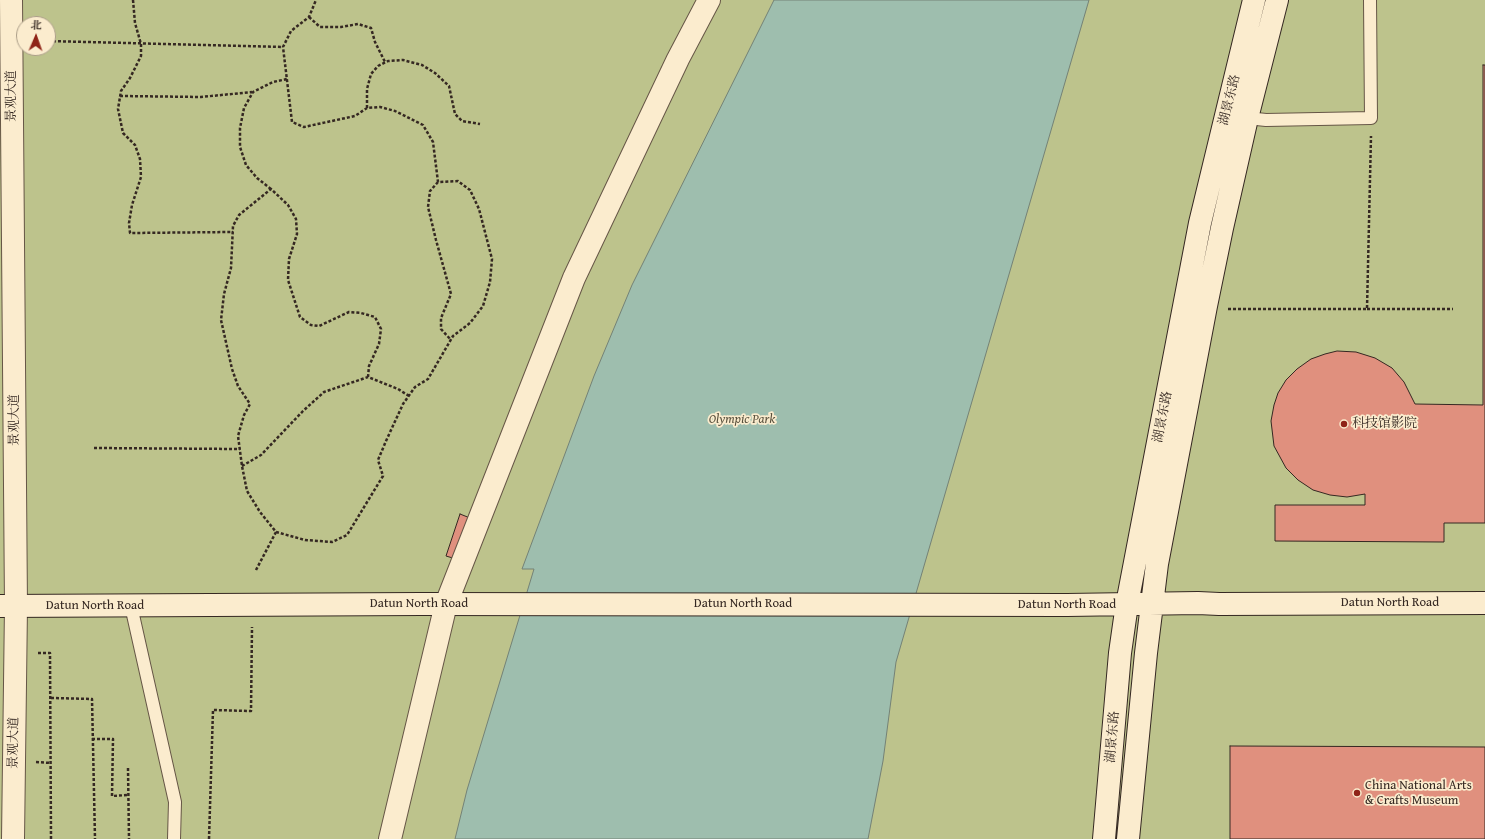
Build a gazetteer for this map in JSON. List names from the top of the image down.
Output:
{
  "streets": {
    "street": ["景观大道", "湖景东路", "Datun North Road"]
  },
  "crossings": [
    ["景观大道", "Datun North Road"],
    ["湖景东路", "Datun North Road"]
  ],
  "parks": ["Olympic Park"],
  "places": ["科技馆影院", "China National Arts & Crafts Museum"],
  "north": "top"
}
